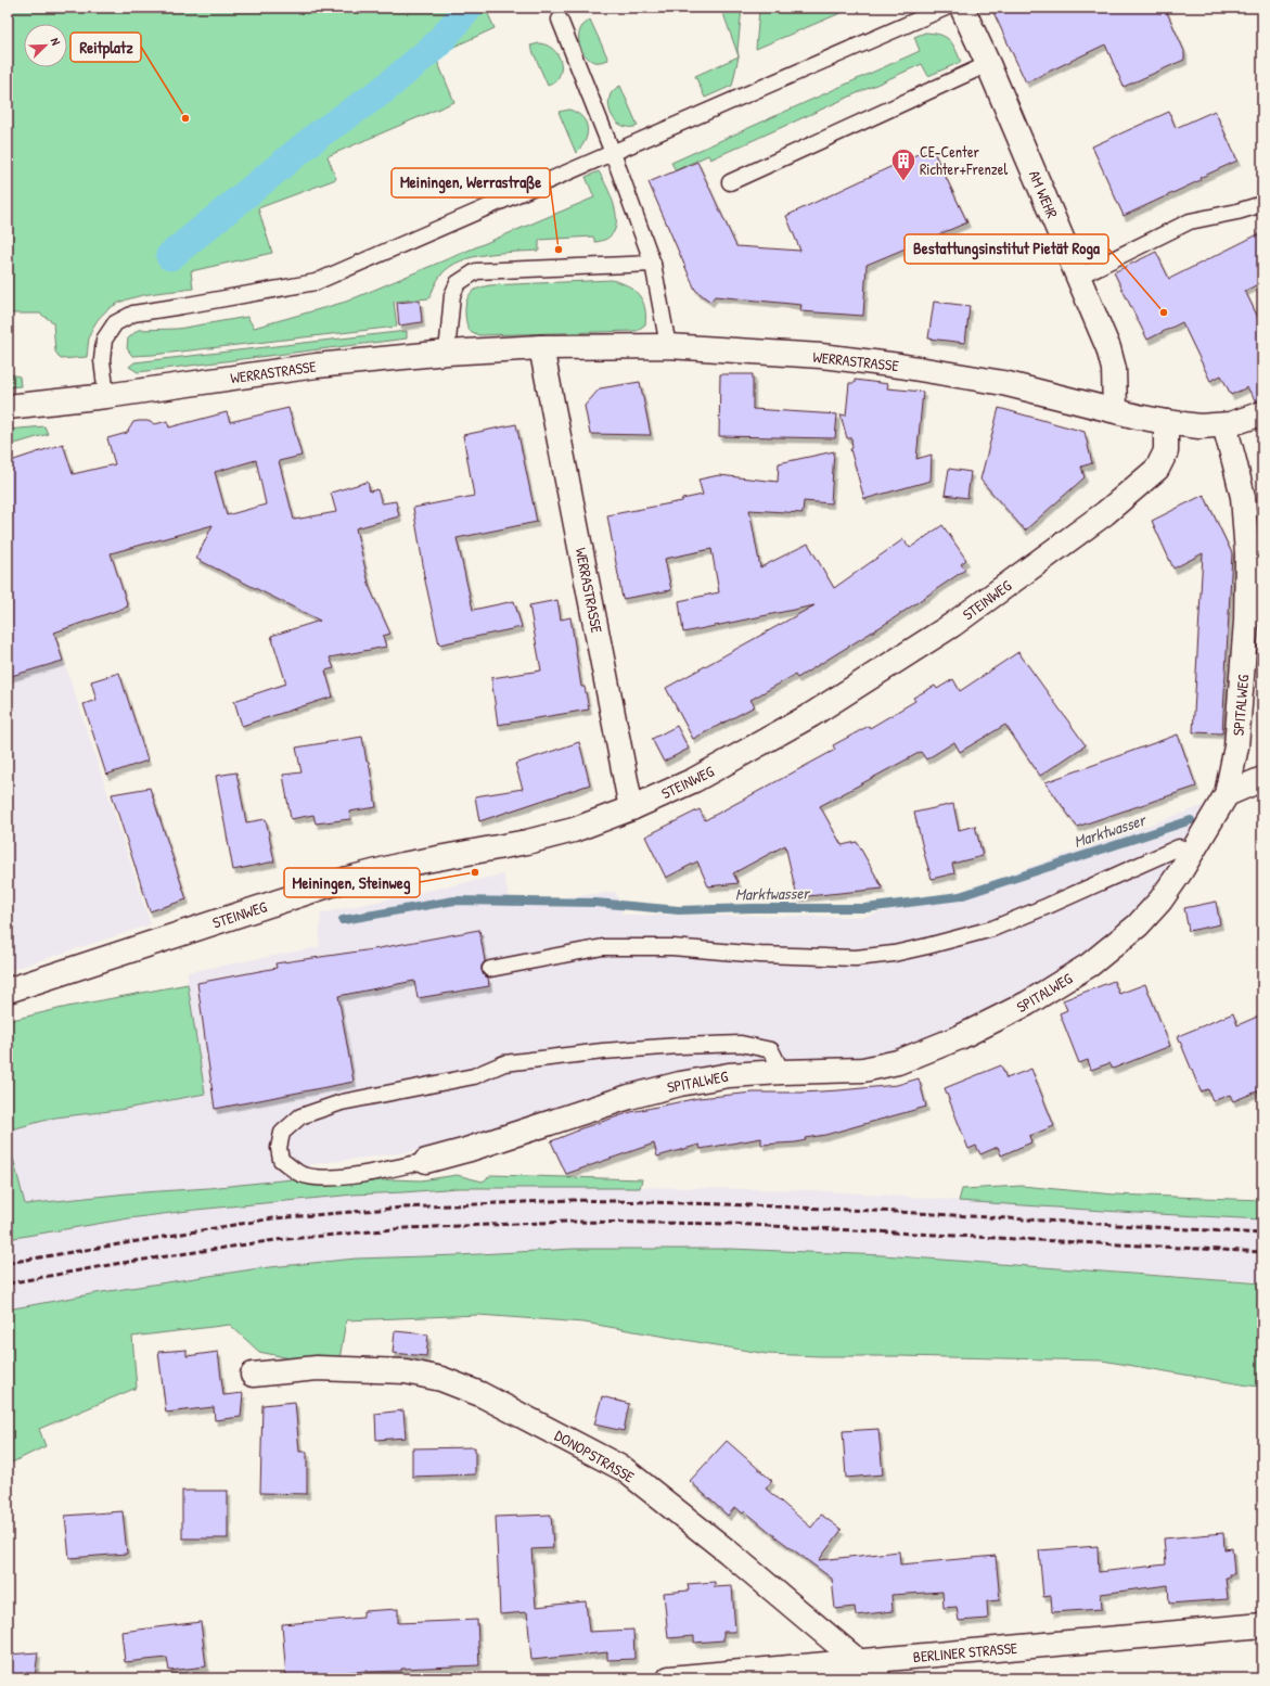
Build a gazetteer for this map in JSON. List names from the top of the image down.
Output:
{
  "streets": {
    "street": [
      "AM WEHR",
      "WERRASTRASSE",
      "STEINWEG",
      "SPITALWEG",
      "DONOPSTRASSE",
      "BERLINER STRASSE"
    ]
  },
  "crossings": [
    ["AM WEHR", "WERRASTRASSE"],
    ["WERRASTRASSE", "STEINWEG"],
    ["DONOPSTRASSE", "BERLINER STRASSE"]
  ],
  "water": ["Marktwasser"],
  "places": {
    "other": [
      "Reitplatz",
      "Meiningen, Werrastraße",
      "Bestattungsinstitut Pietät Roga",
      "Meiningen, Steinweg"
    ],
    "building": ["CE-Center Richter+Frenzel"]
  },
  "north": "top right"
}
